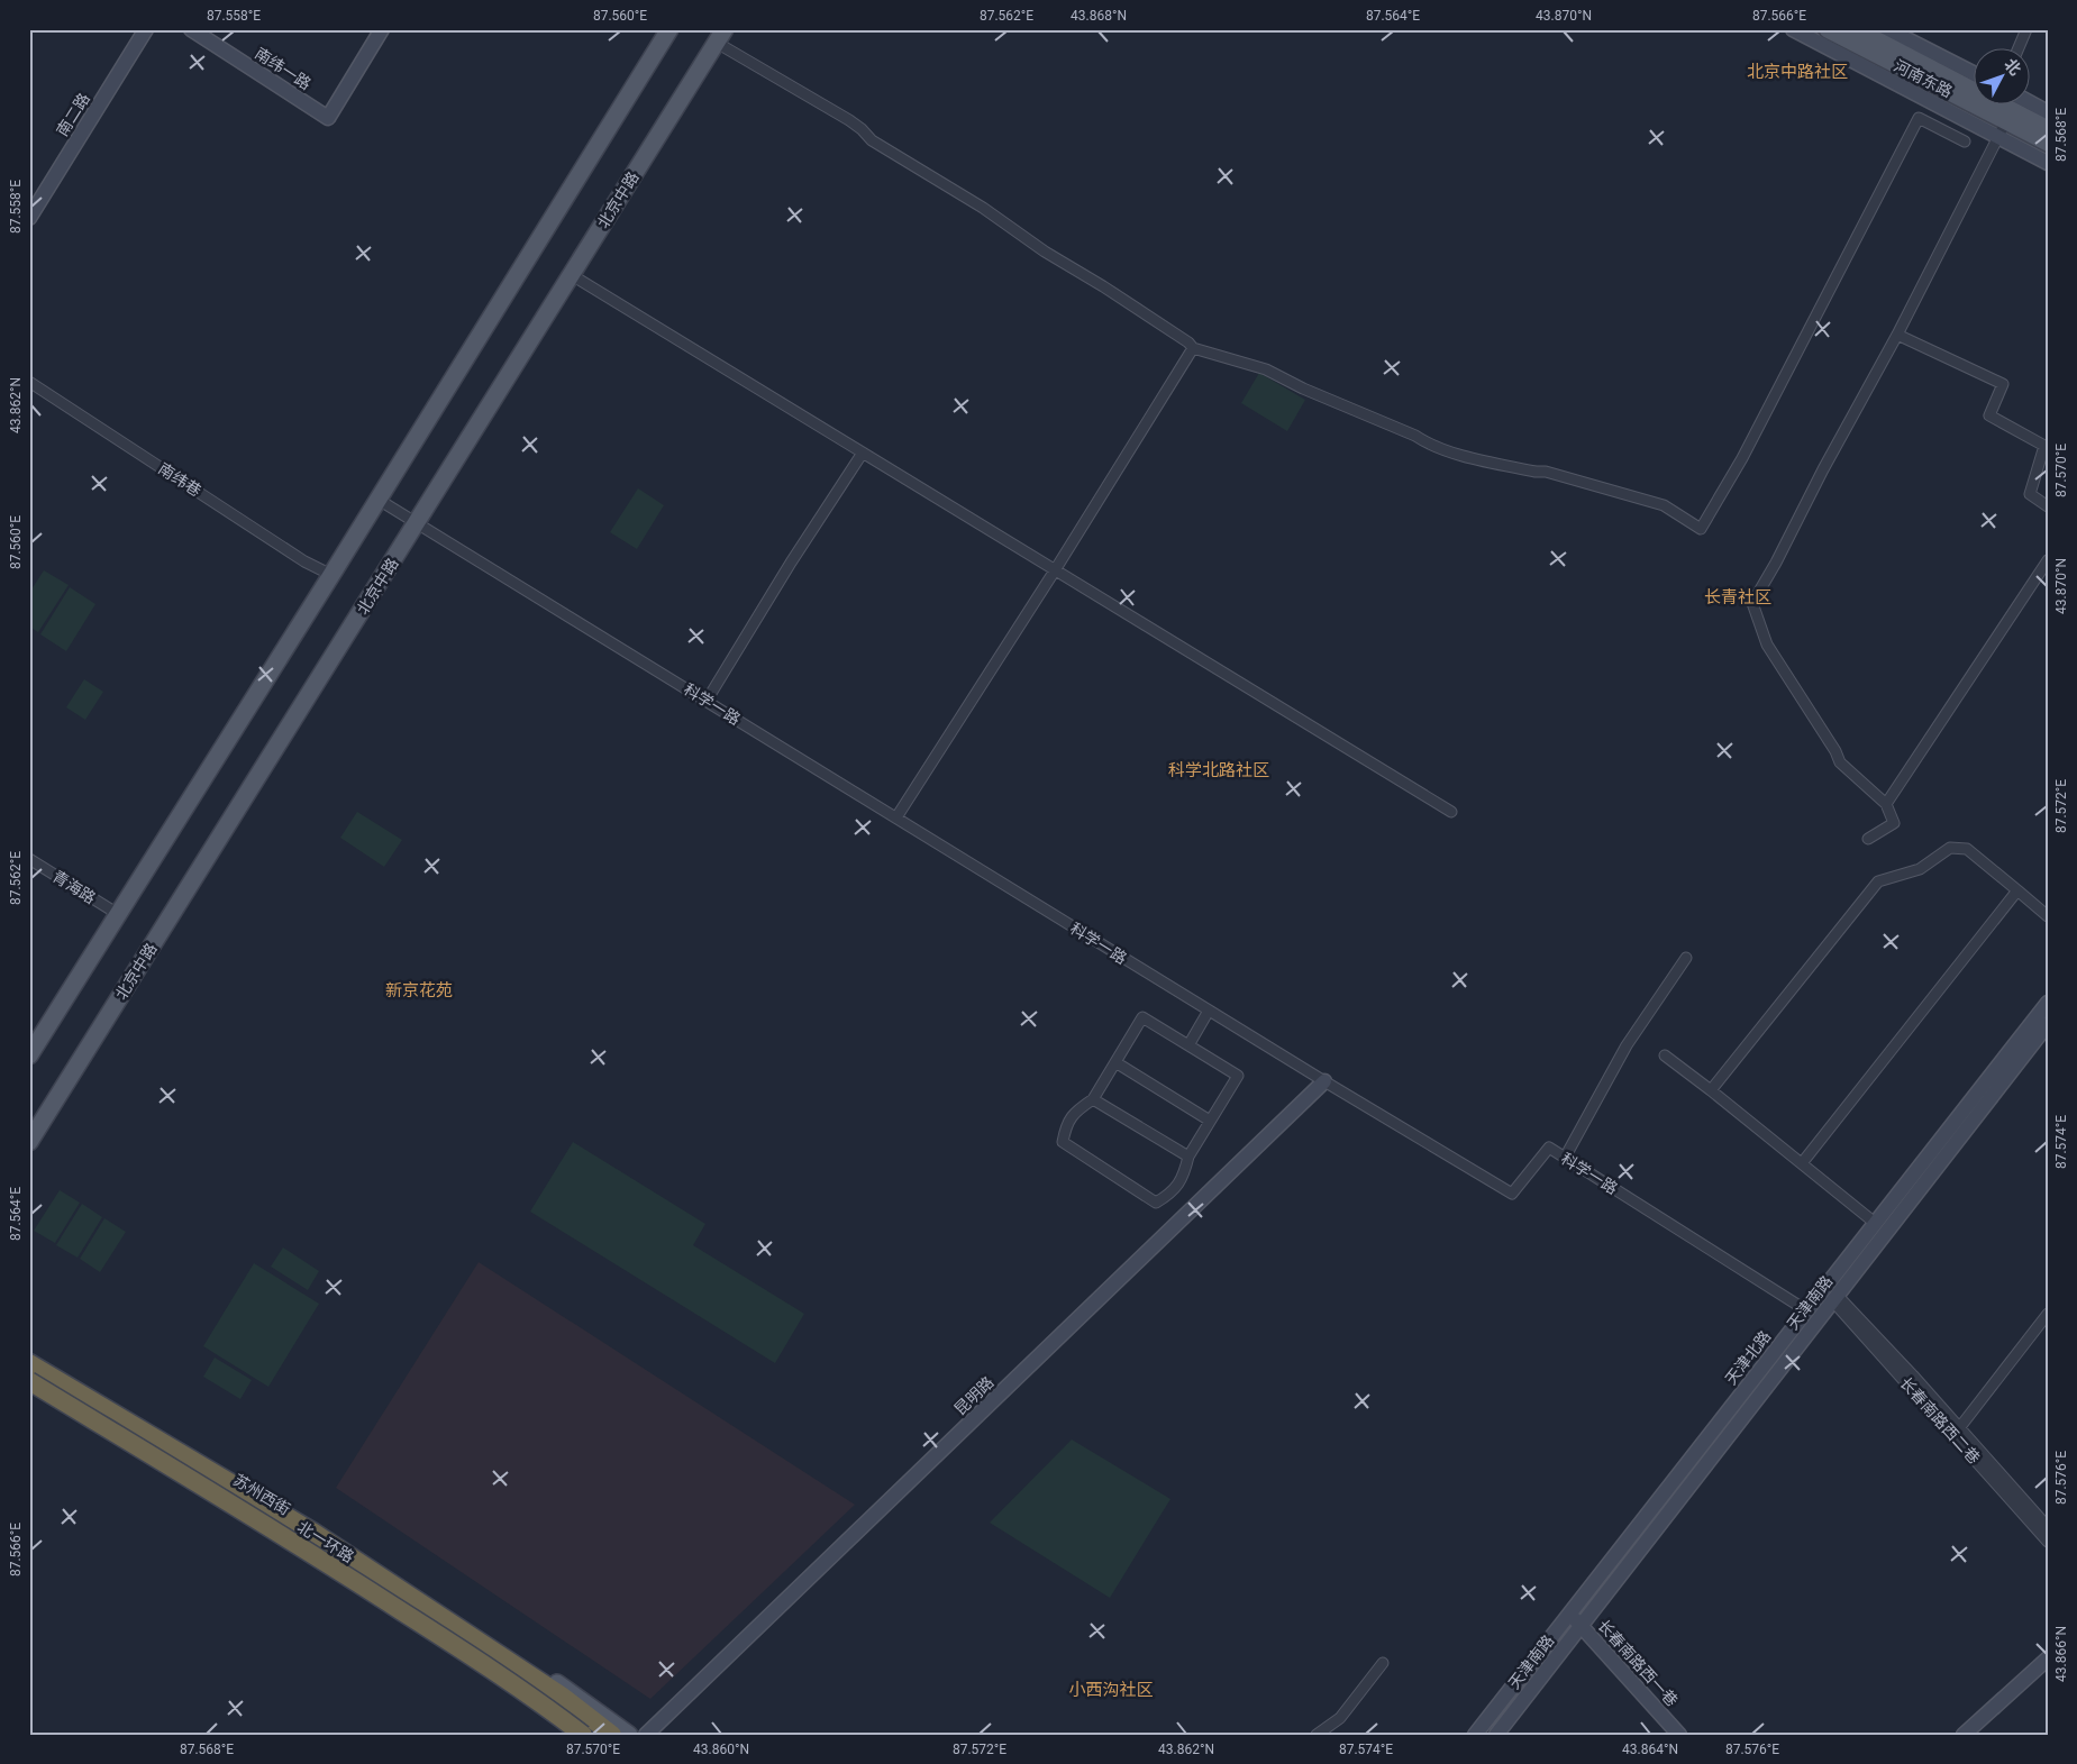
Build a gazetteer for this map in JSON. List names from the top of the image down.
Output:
{
  "streets": {
    "highway": ["北一环路"],
    "main road": ["河南东路", "北京中路", "苏州西街"],
    "street": [
      "南纬一路",
      "南二路",
      "南纬巷",
      "科学一路",
      "青海路",
      "天津南路",
      "天津北路",
      "昆明路",
      "长春南路西二巷",
      "长春南路西一巷"
    ]
  },
  "crossings": [
    ["北京中路", "科学一路"],
    ["科学一路", "天津北路"],
    ["科学一路", "昆明路"],
    ["天津南路", "长春南路西二巷"],
    ["天津南路", "长春南路西一巷"],
    ["天津北路", "长春南路西一巷"],
    ["苏州西街", "北一环路"]
  ],
  "districts": [
    "北京中路社区",
    "长青社区",
    "科学北路社区",
    "新京花苑",
    "小西沟社区"
  ],
  "north": "top right",
  "coordinates": [
    "87.558°E",
    "87.560°E",
    "87.562°E",
    "43.868°N",
    "87.564°E",
    "43.870°N",
    "87.566°E",
    "87.568°E",
    "43.862°N",
    "87.570°E",
    "87.572°E",
    "87.574°E",
    "87.576°E",
    "43.866°N",
    "43.860°N",
    "43.864°N"
  ]
}
